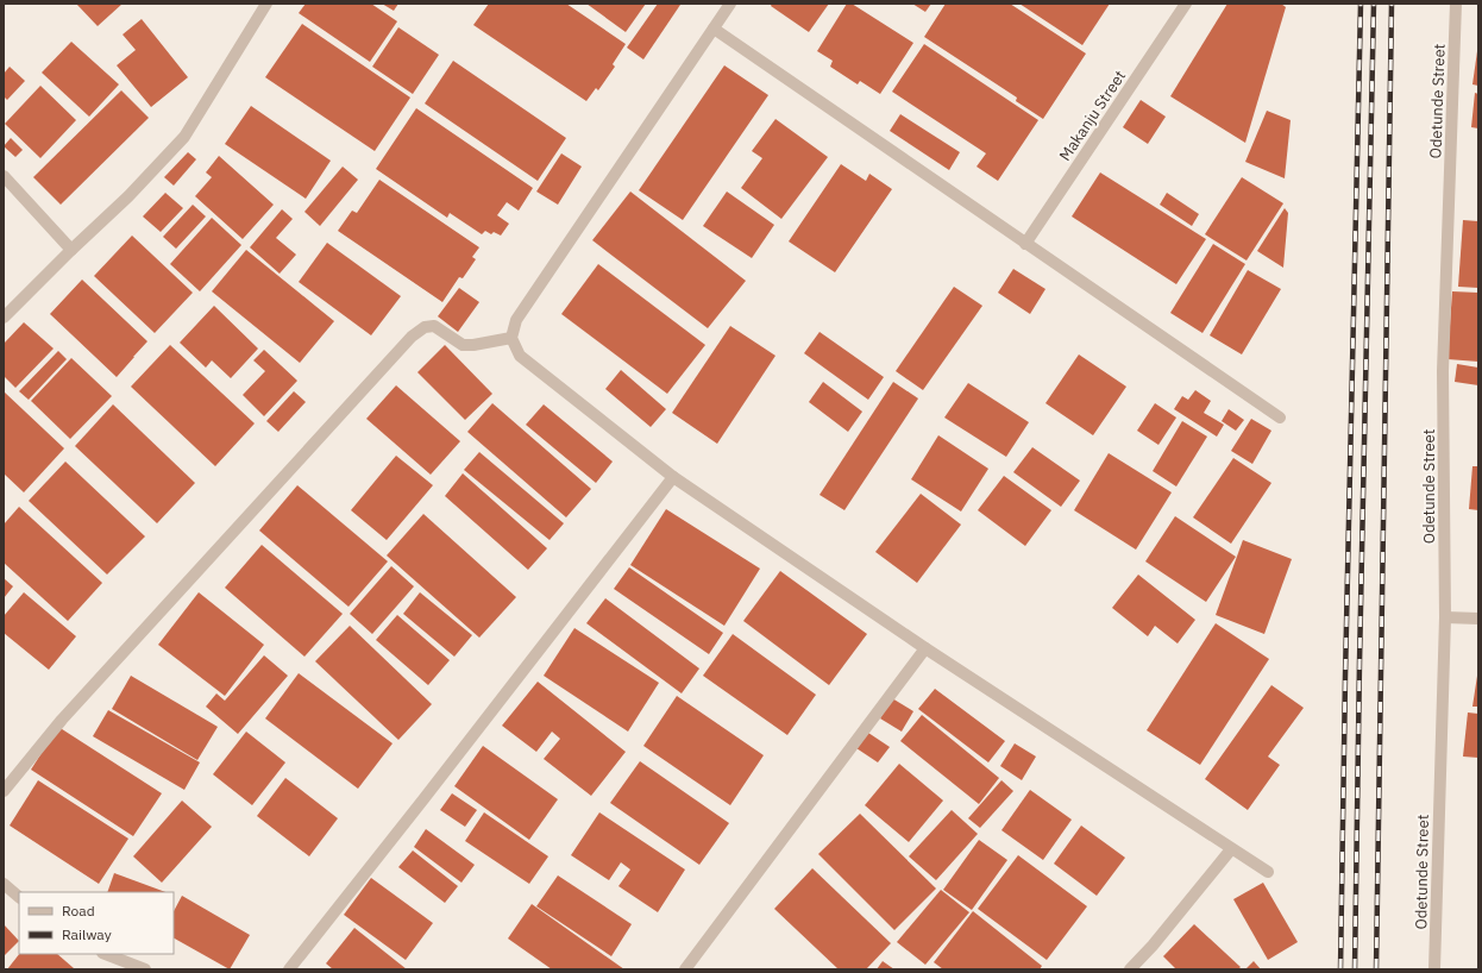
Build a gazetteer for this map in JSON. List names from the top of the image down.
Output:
{
  "streets": {
    "street": ["Odetunde Street", "Makanju Street"]
  },
  "legend": ["Road", "Railway"]
}
